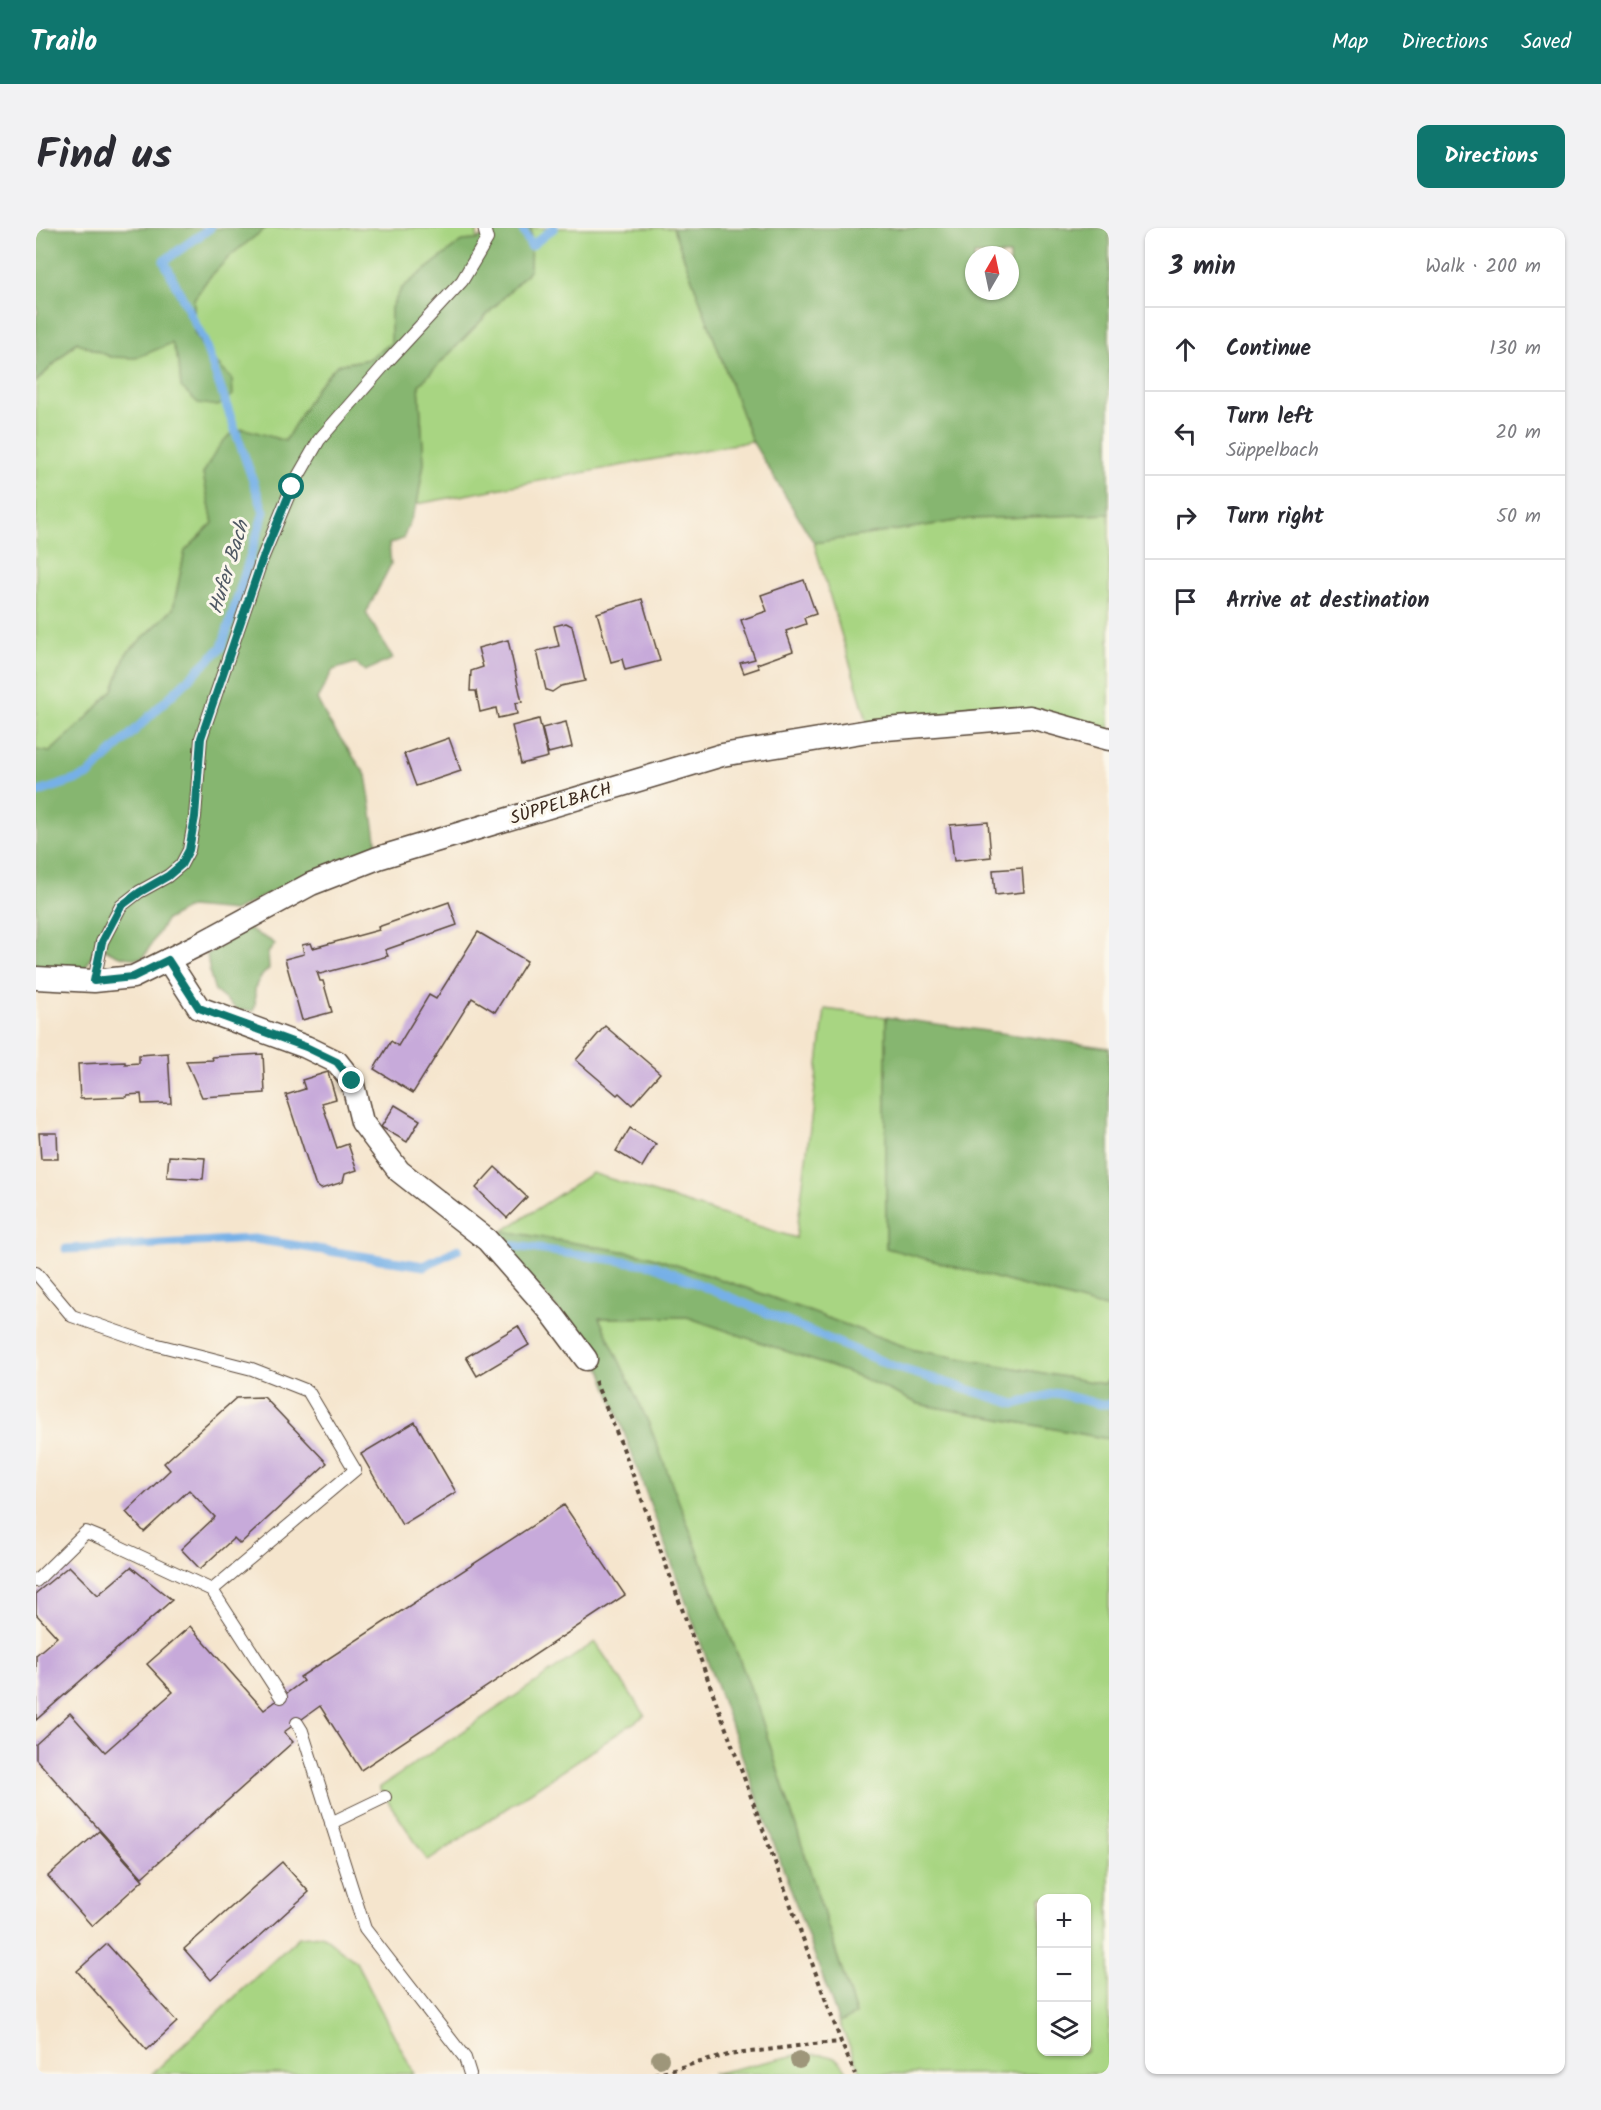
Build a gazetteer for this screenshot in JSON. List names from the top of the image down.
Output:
{
  "streets": {
    "street": ["SÜPPELBACH"]
  },
  "water": ["Hufer Bach"],
  "north": "top",
  "page": {
    "header": "Trailo",
    "nav": ["Map", "Directions", "Saved"],
    "title": "Find us",
    "buttons": "Directions",
    "heading": ["3 min", "Walk · 200 m"],
    "list": [
      ["Continue", "130 m"],
      ["Turn left", "Süppelbach", "20 m"],
      ["Turn right", "50 m"],
      "Arrive at destination"
    ],
    "map_buttons": ["+", "−"]
  }
}
